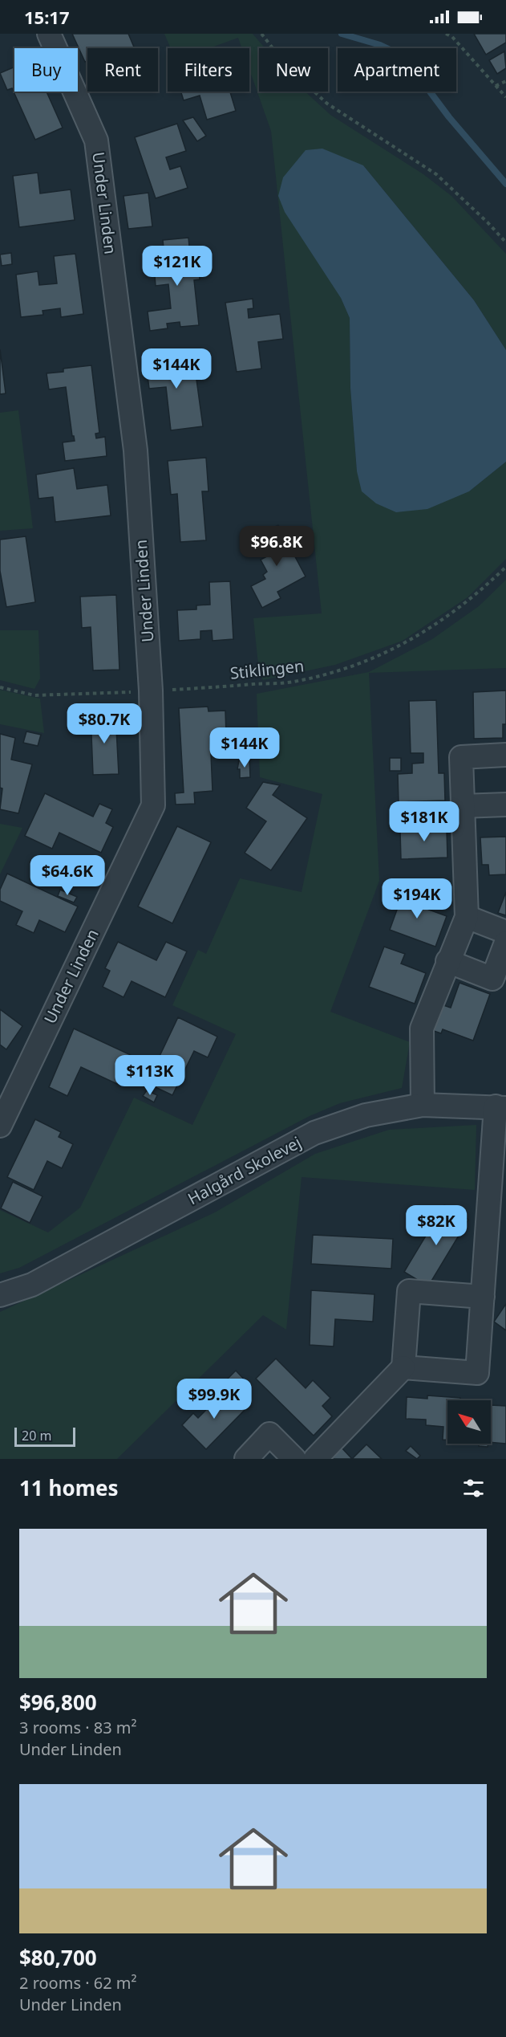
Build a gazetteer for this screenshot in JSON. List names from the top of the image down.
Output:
{
  "streets": {
    "street": ["Under Linden", "Halgård Skolevej"],
    "path": ["Stiklingen"]
  },
  "crossings": [
    ["Under Linden", "Stiklingen"]
  ],
  "scale_bar": "20 m",
  "north": "top left",
  "page": {
    "status": "15:17",
    "chip": [
      "Buy",
      "Rent",
      "Filters",
      "New",
      "Apartment"
    ],
    "price": [
      "$121K",
      "$144K",
      "$96.8K",
      "$80.7K",
      "$144K",
      "$181K",
      "$64.6K",
      "$194K",
      "$113K",
      "$82K",
      "$99.9K"
    ],
    "scale": "20 m",
    "heading": "11 homes",
    "list": [
      {
        "name": "$96,800",
        "note": "3 rooms · 83 m² · Under Linden"
      },
      {
        "name": "$80,700",
        "note": "2 rooms · 62 m² · Under Linden"
      }
    ]
  }
}
